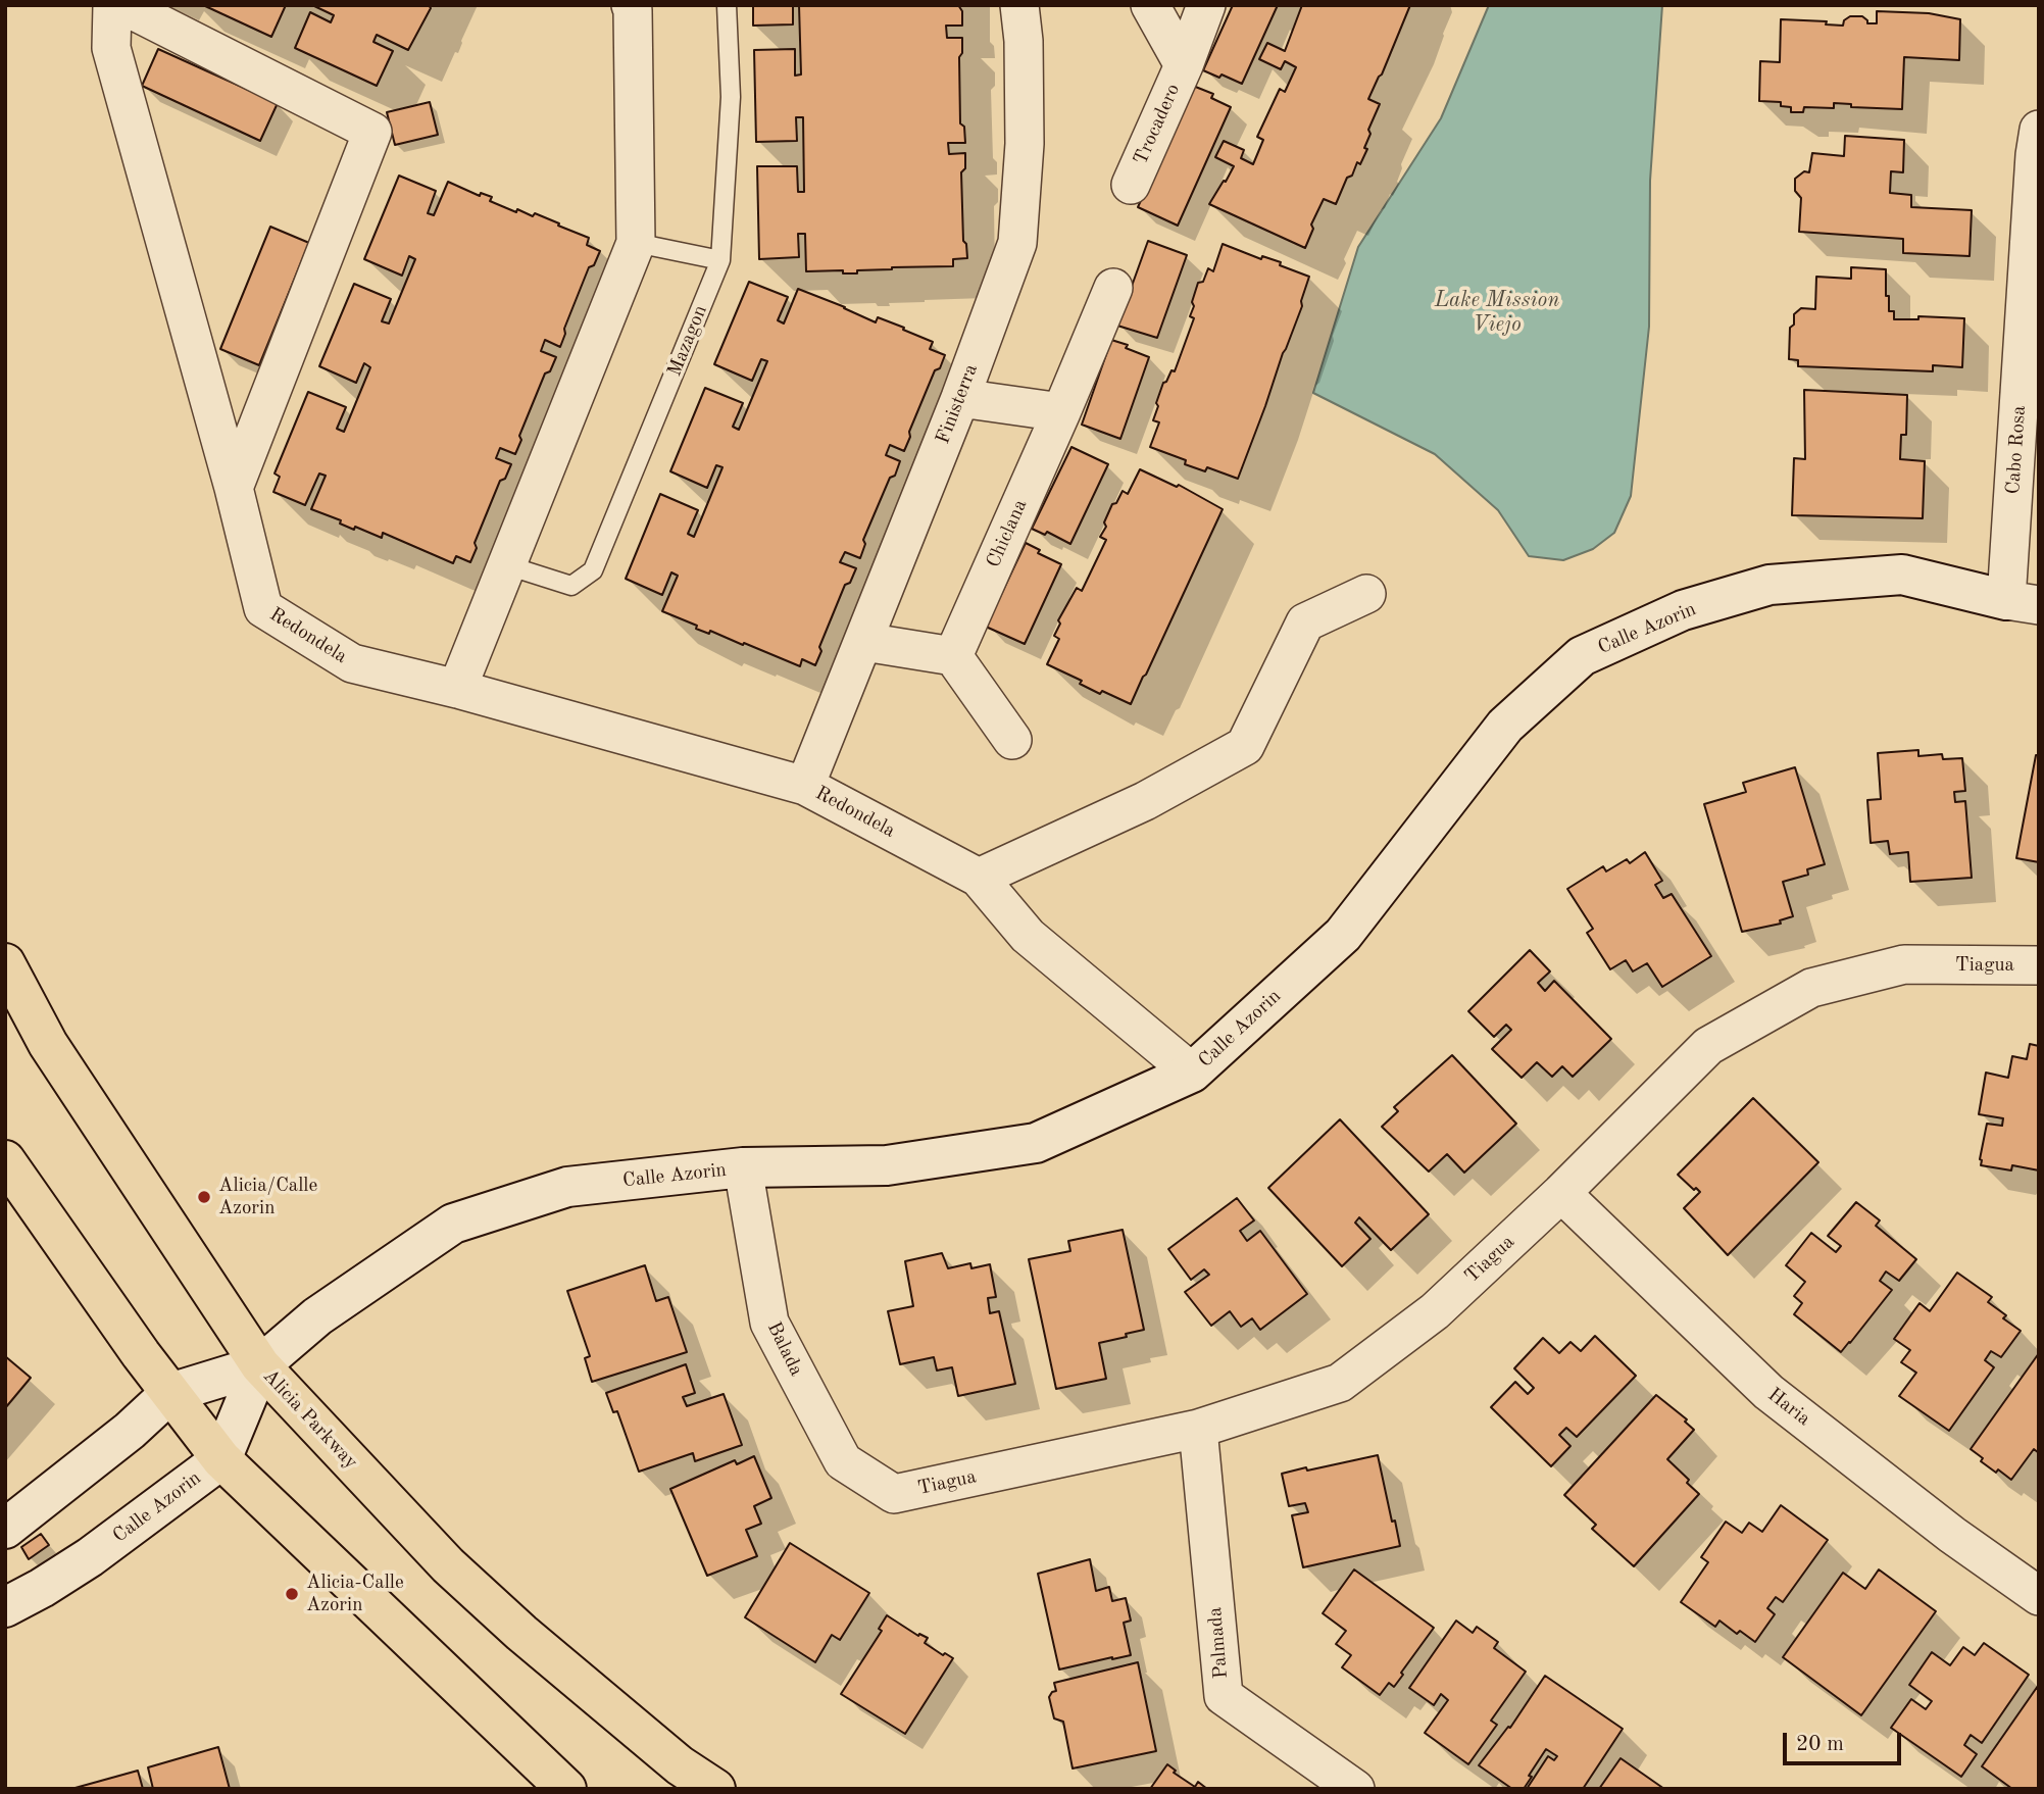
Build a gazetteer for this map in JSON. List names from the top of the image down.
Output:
{
  "streets": {
    "main road": ["Alicia Parkway"],
    "street": [
      "Trocadero",
      "Finisterra",
      "Cabo Rosa",
      "Chiclana",
      "Calle Azorin",
      "Redondela",
      "Tiagua",
      "Balada",
      "Haria",
      "Palmada"
    ],
    "lane": ["Mazagon"]
  },
  "crossings": [
    ["Finisterra", "Redondela"],
    ["Cabo Rosa", "Calle Azorin"],
    ["Calle Azorin", "Redondela"],
    ["Calle Azorin", "Balada"],
    ["Calle Azorin", "Alicia Parkway"],
    ["Tiagua", "Balada"],
    ["Tiagua", "Haria"],
    ["Tiagua", "Palmada"]
  ],
  "water": ["Lake Mission Viejo"],
  "places": ["Alicia/Calle Azorin", "Alicia-Calle Azorin"],
  "scale_bar": "20 m"
}
